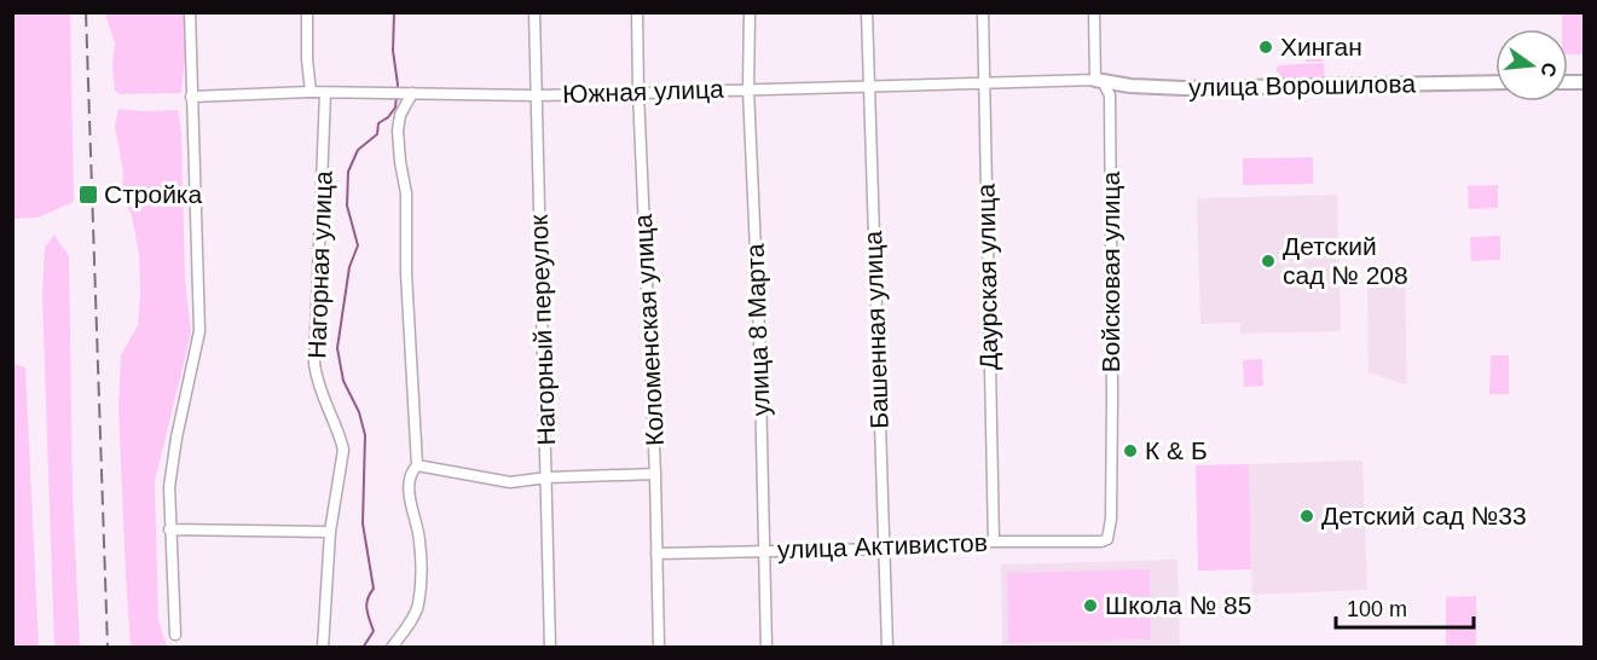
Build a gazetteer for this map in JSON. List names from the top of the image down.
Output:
{
  "streets": {
    "main road": ["улица Ворошилова"],
    "street": [
      "Южная улица",
      "Нагорная улица",
      "Войсковая улица",
      "Даурская улица",
      "Нагорный переулок",
      "Коломенская улица",
      "улица 8 Марта",
      "Башенная улица",
      "улица Активистов"
    ]
  },
  "crossings": [
    ["улица Ворошилова", "Южная улица"],
    ["улица Ворошилова", "Войсковая улица"],
    ["Южная улица", "Нагорная улица"],
    ["Южная улица", "Войсковая улица"],
    ["Южная улица", "Даурская улица"],
    ["Южная улица", "Нагорный переулок"],
    ["Южная улица", "Коломенская улица"],
    ["Южная улица", "улица 8 Марта"],
    ["Южная улица", "Башенная улица"],
    ["Войсковая улица", "улица Активистов"],
    ["Даурская улица", "улица Активистов"],
    ["Коломенская улица", "улица Активистов"],
    ["улица 8 Марта", "улица Активистов"],
    ["Башенная улица", "улица Активистов"]
  ],
  "places": {
    "other": [
      "Хинган",
      "Детский сад № 208",
      "К & Б",
      "Детский сад №33",
      "Школа № 85"
    ],
    "transit": ["Стройка"]
  },
  "scale_bar": "100 m",
  "north": "right"
}
